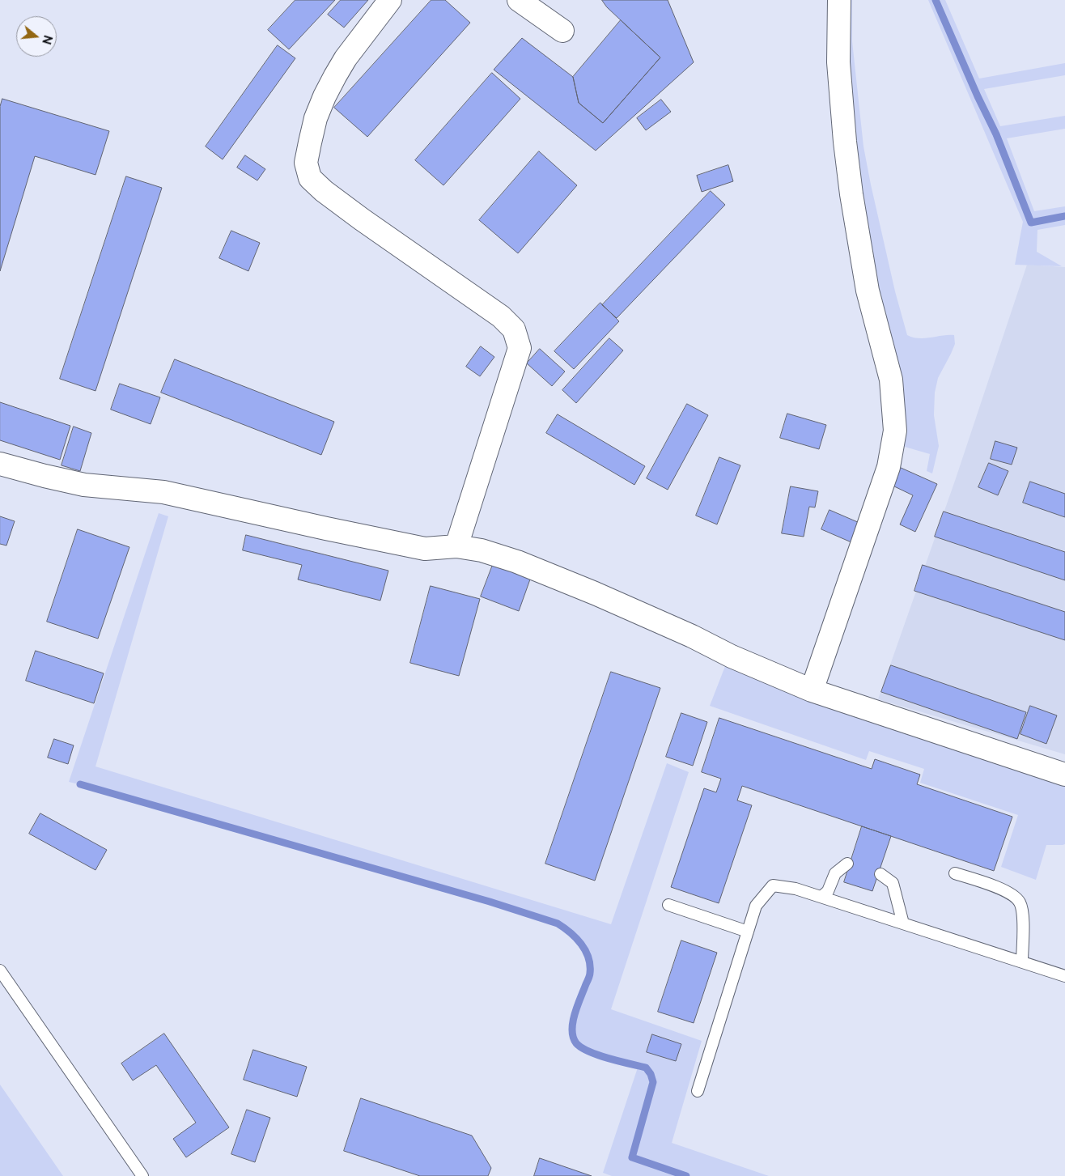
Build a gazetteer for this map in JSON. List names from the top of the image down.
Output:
{
  "north": "right"
}
